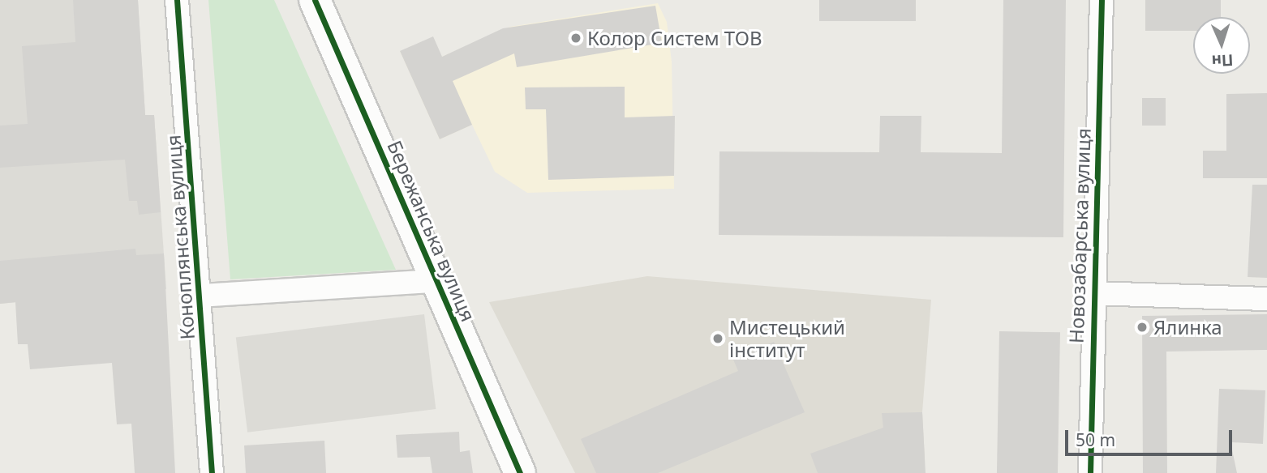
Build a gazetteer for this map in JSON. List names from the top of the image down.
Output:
{
  "streets": {
    "street": ["Бережанська вулиця", "Новозабарська вулиця", "Коноплянська вулиця"]
  },
  "places": ["Колор Систем ТОВ", "Ялинка", "Мистецький інститут"],
  "scale_bar": "50 m",
  "north": "bottom"
}
